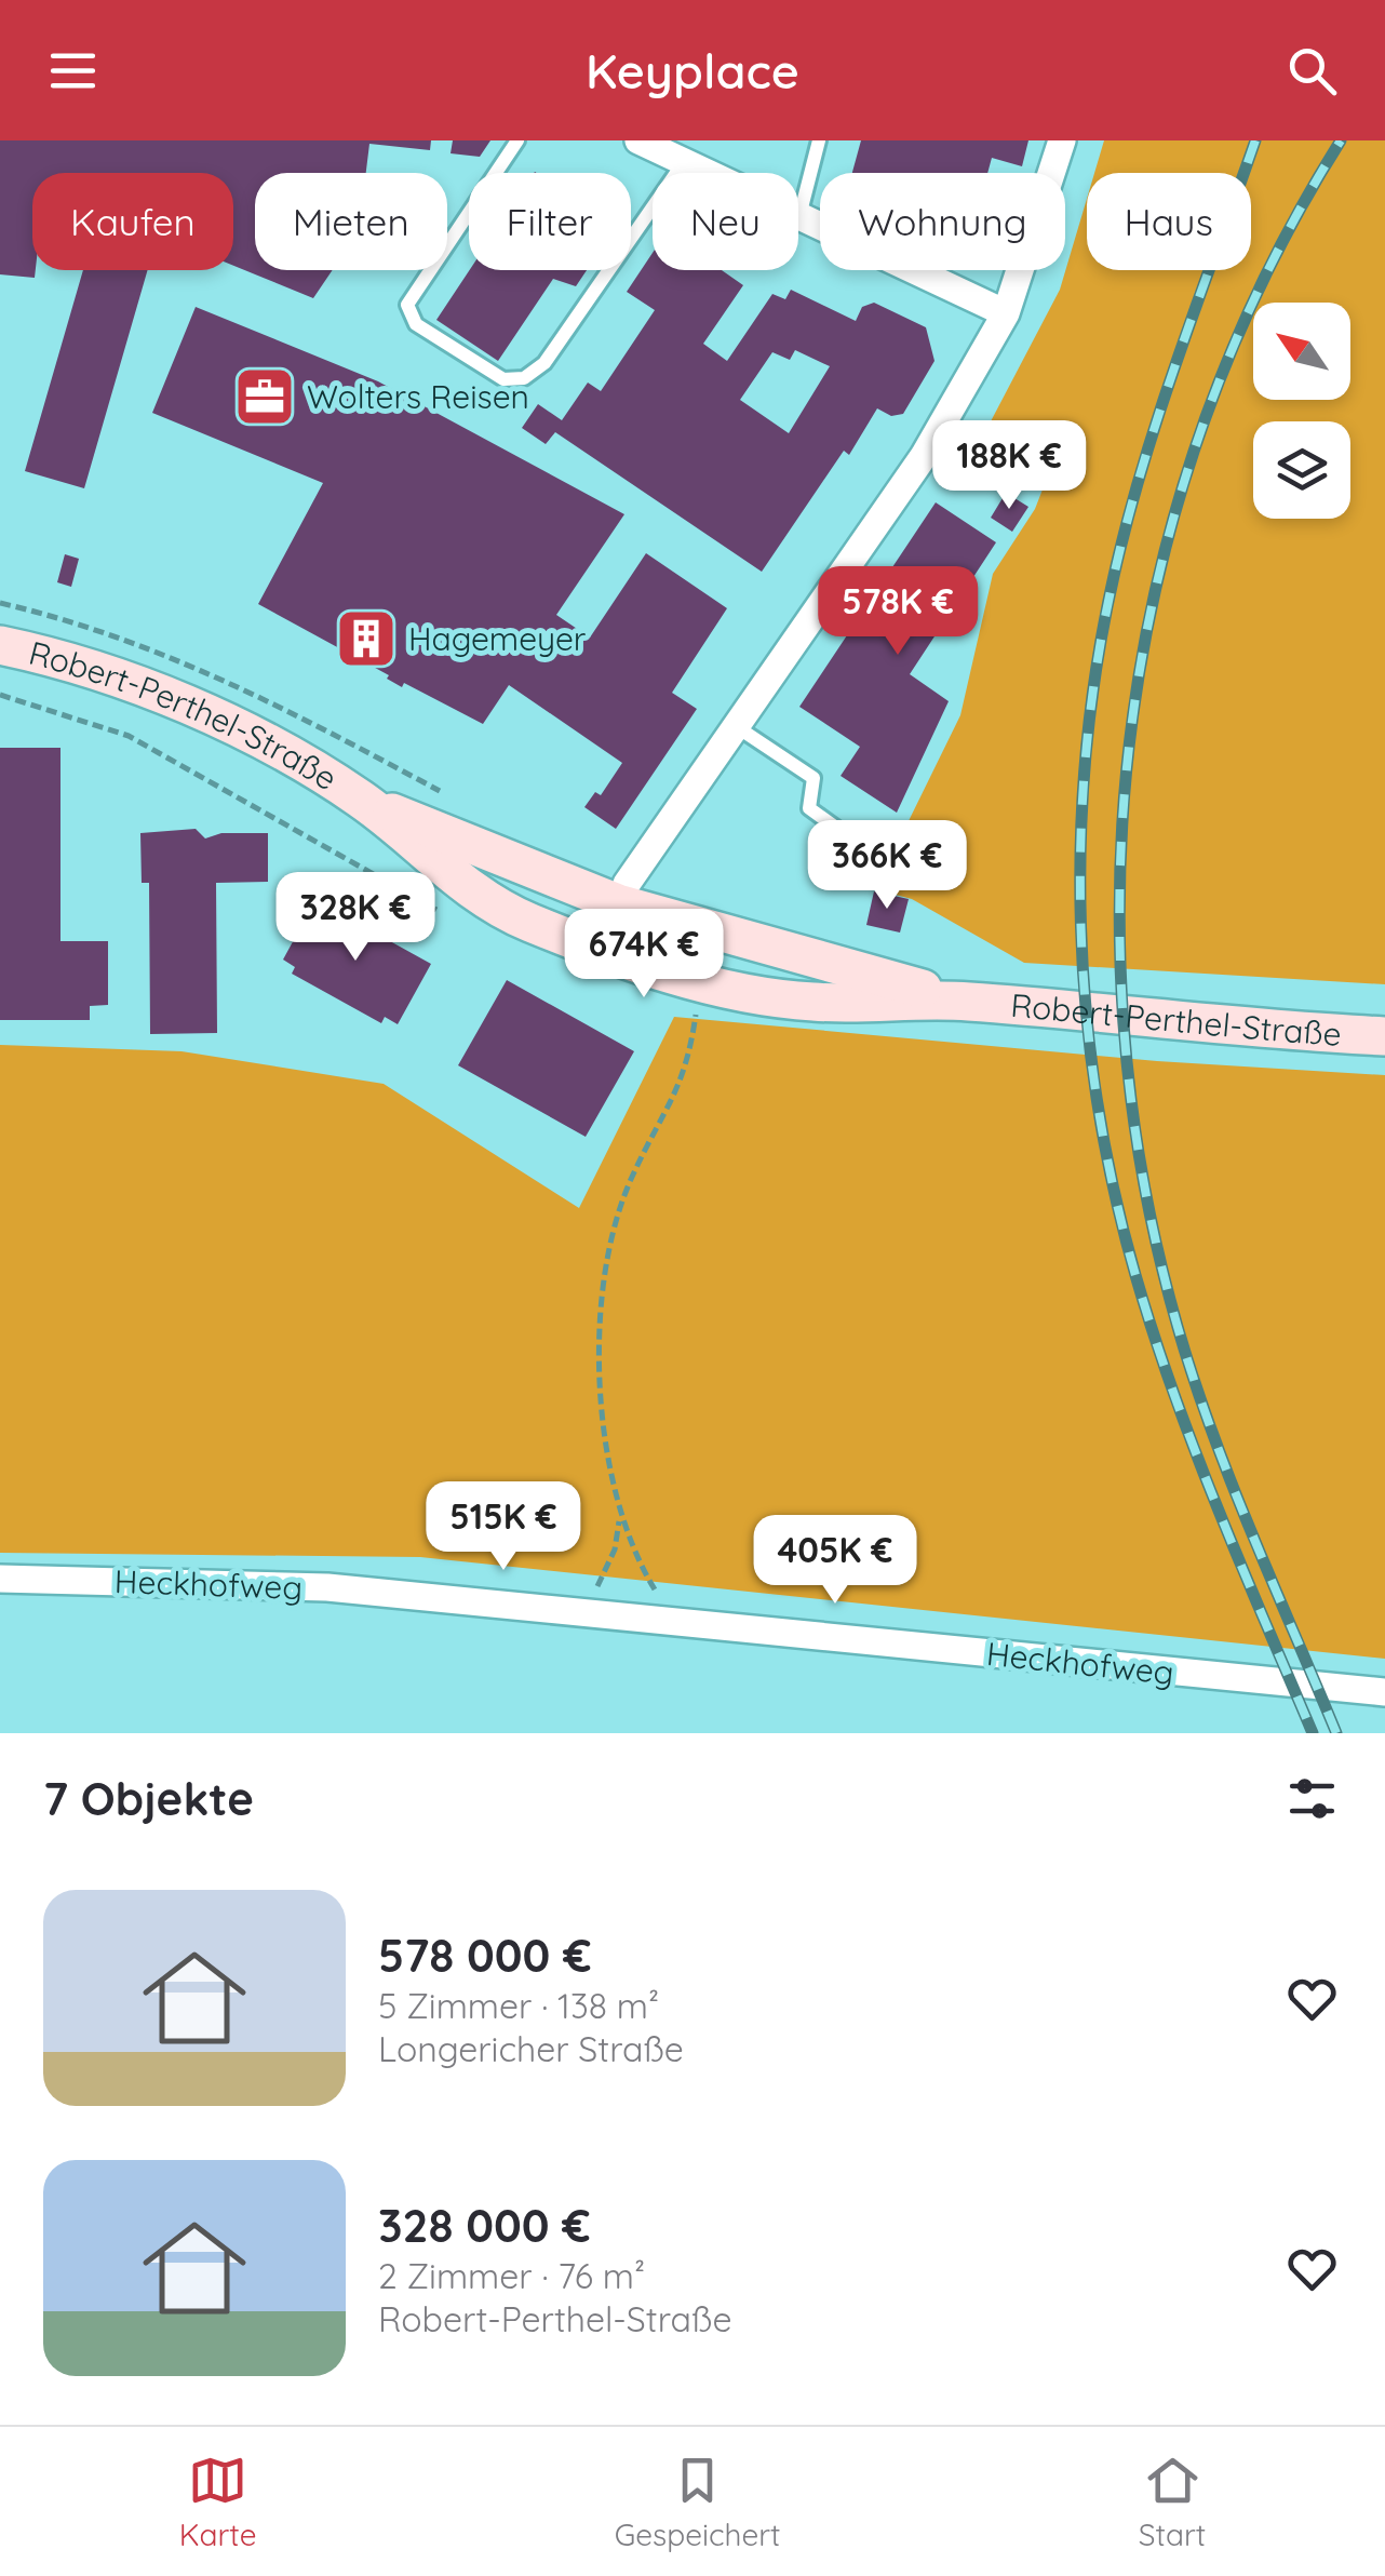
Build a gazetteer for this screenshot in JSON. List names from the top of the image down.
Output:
{
  "streets": {
    "street": ["Robert-Perthel-Straße", "Heckhofweg"]
  },
  "places": {
    "office": ["Wolters Reisen"],
    "building": ["Hagemeyer"]
  },
  "north": "top left",
  "page": {
    "header": "Keyplace",
    "chip": [
      "Kaufen",
      "Mieten",
      "Filter",
      "Neu",
      "Wohnung",
      "Haus"
    ],
    "price": [
      "188K €",
      "578K €",
      "366K €",
      "328K €",
      "674K €",
      "515K €",
      "405K €"
    ],
    "heading": "7 Objekte",
    "list": [
      {
        "name": "578 000 €",
        "note": "5 Zimmer · 138 m² · Longericher Straße"
      },
      {
        "name": "328 000 €",
        "note": "2 Zimmer · 76 m² · Robert-Perthel-Straße"
      }
    ],
    "tabs": ["Karte", "Gespeichert", "Start"]
  }
}
